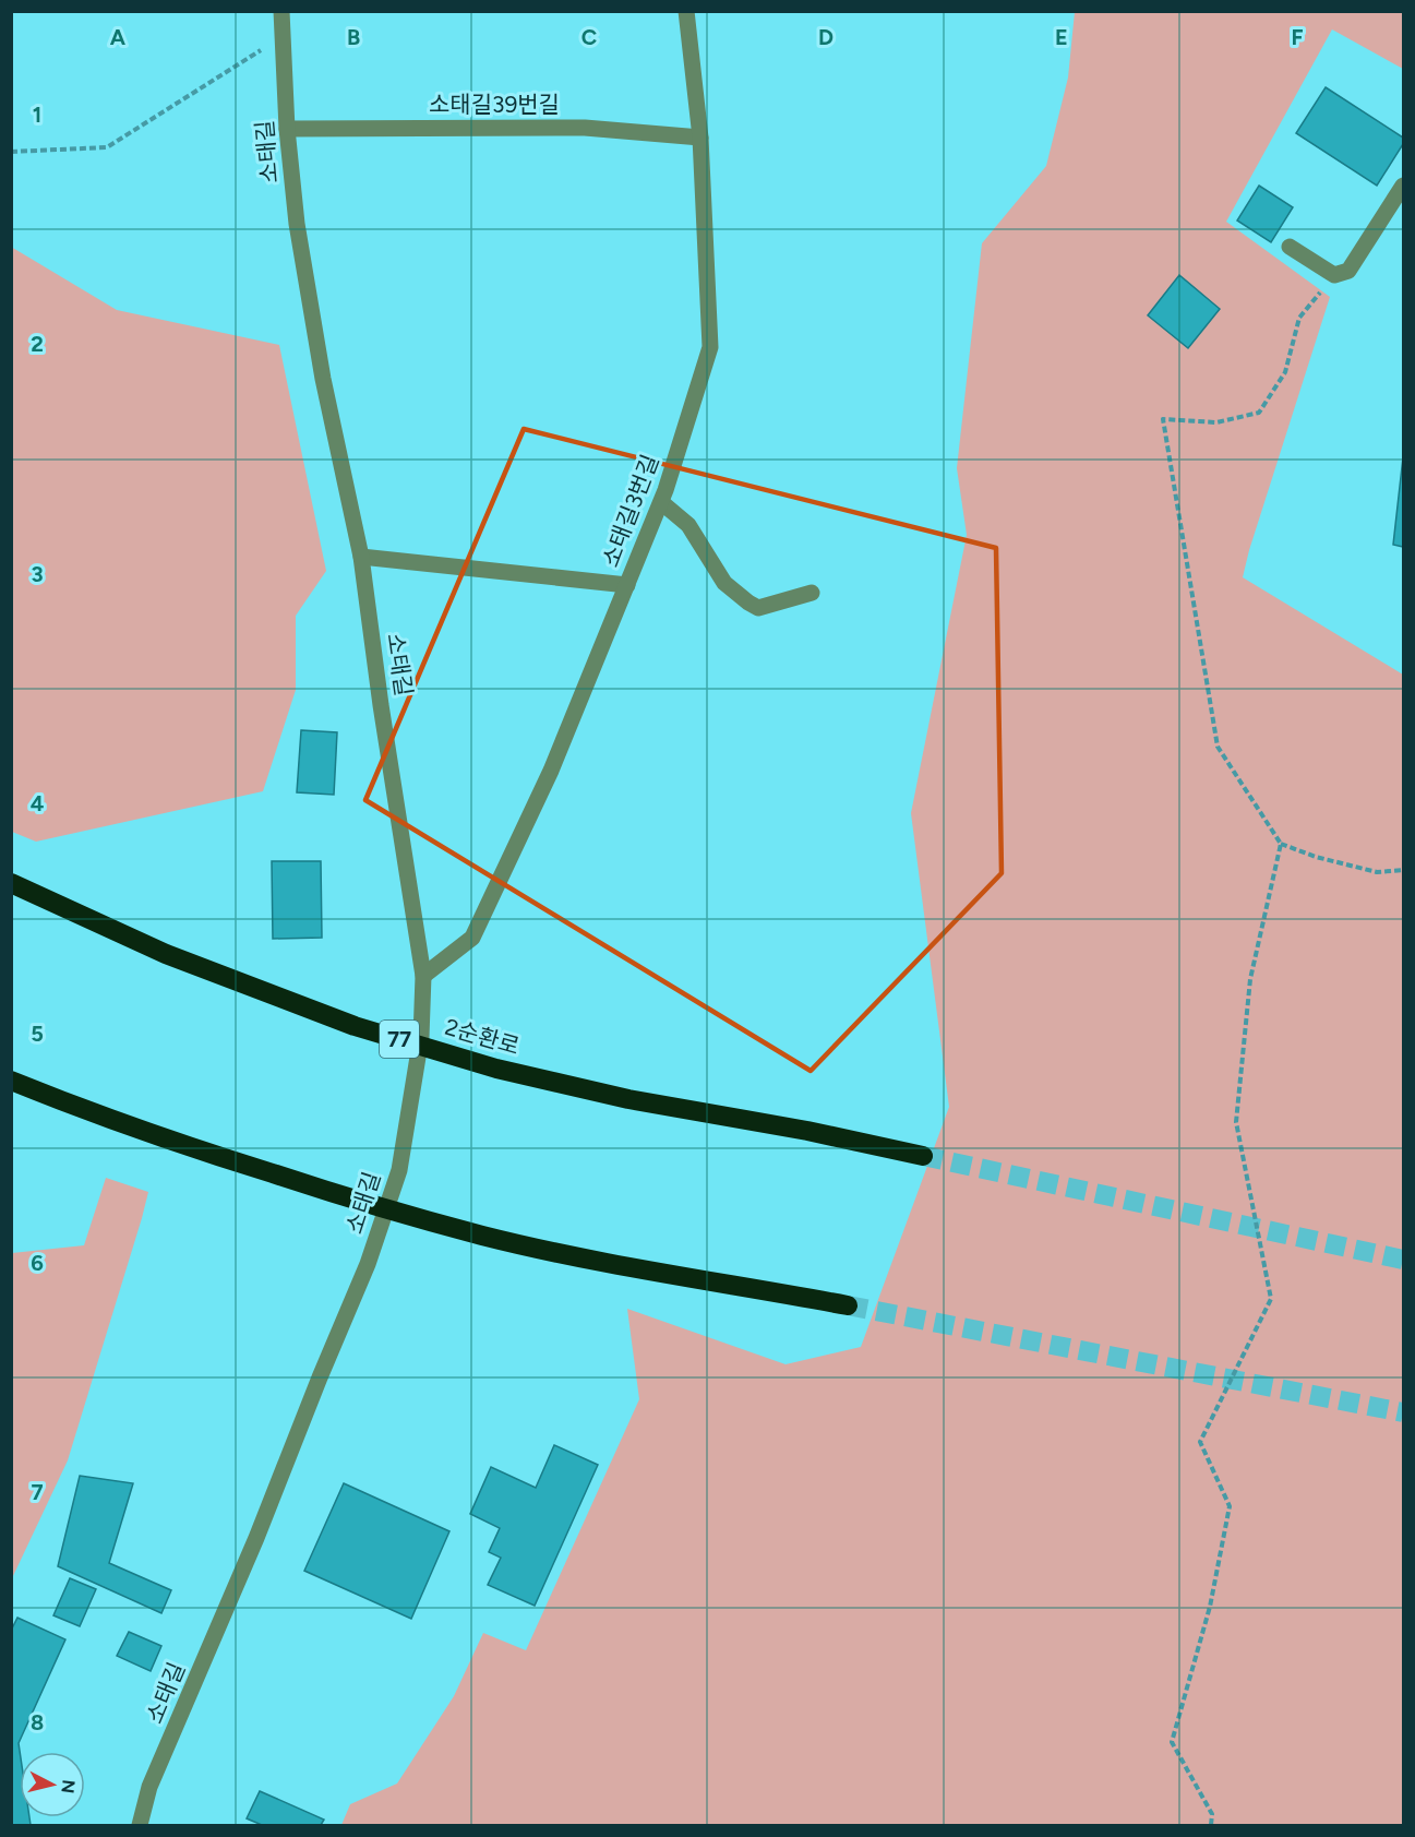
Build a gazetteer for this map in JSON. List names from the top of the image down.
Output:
{
  "streets": {
    "highway": ["2순환로", "77"],
    "street": ["소태길39번길", "소태길", "소태길3번길"]
  },
  "crossings": [
    ["소태길39번길", "소태길"],
    ["소태길39번길", "소태길3번길"],
    ["소태길", "소태길3번길"]
  ],
  "north": "right",
  "grid": {
    "columns": [
      "A",
      "B",
      "C",
      "D",
      "E",
      "F"
    ],
    "rows": [
      "1",
      "2",
      "3",
      "4",
      "5",
      "6",
      "7",
      "8"
    ]
  }
}
